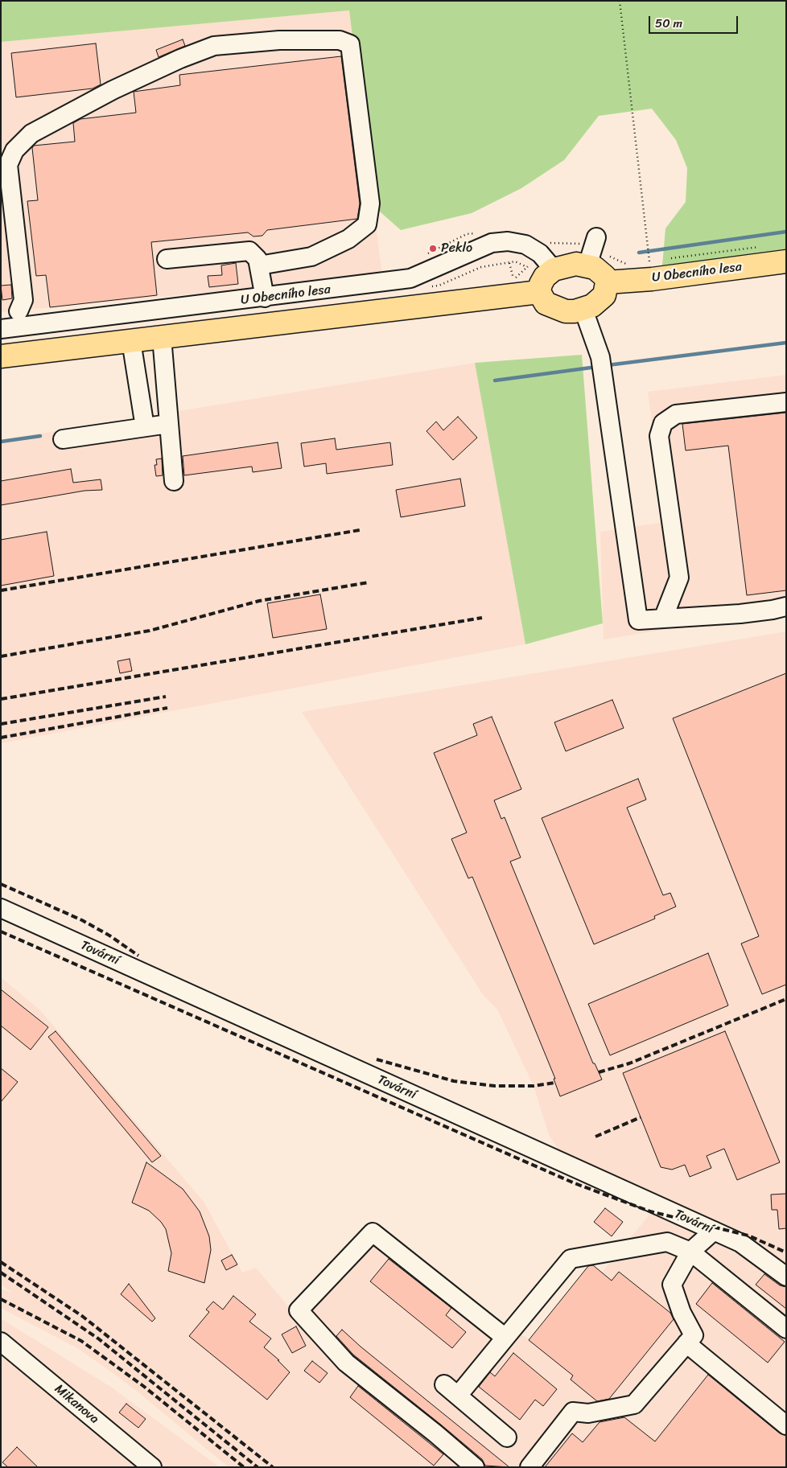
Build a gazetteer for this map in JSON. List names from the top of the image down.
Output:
{
  "streets": {
    "main road": ["U Obecního lesa"],
    "street": ["Tovární", "Mikanova"]
  },
  "places": ["Peklo"],
  "scale_bar": "50 m"
}
